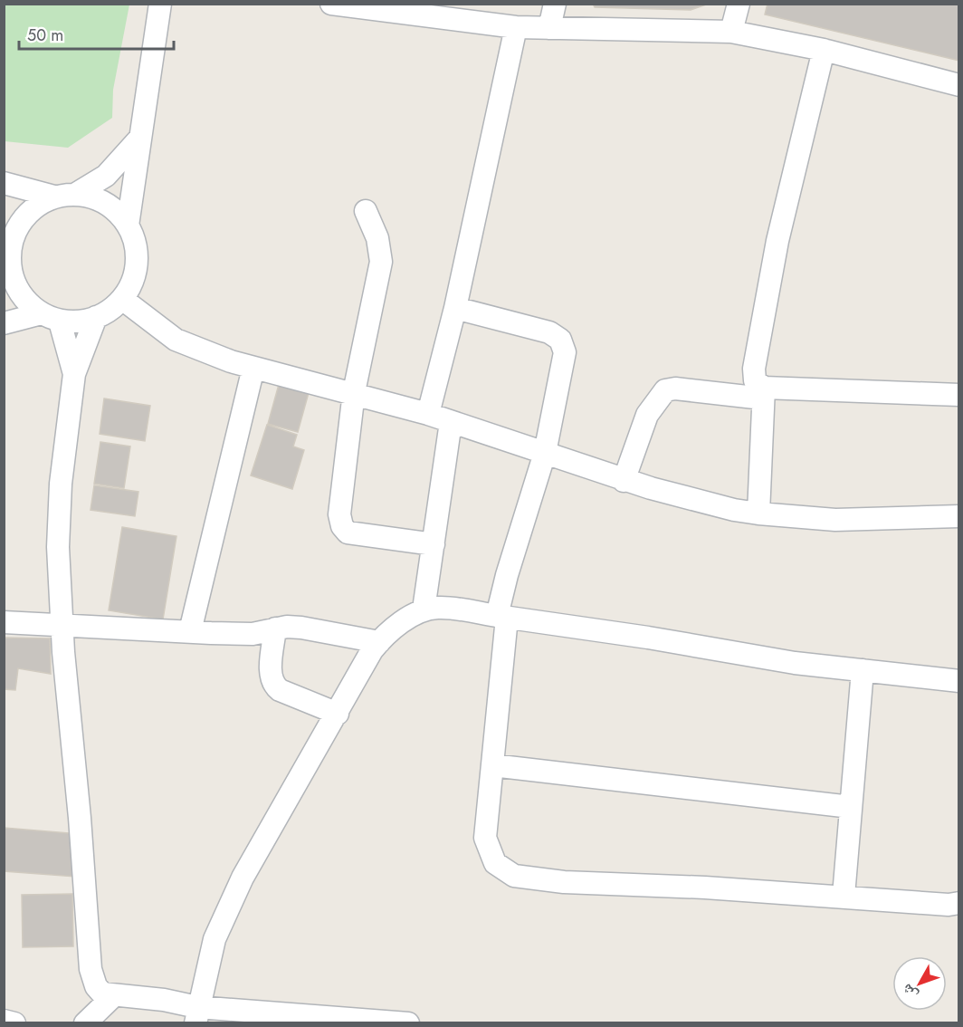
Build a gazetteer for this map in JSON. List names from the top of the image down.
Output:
{
  "scale_bar": "50 m",
  "north": "bottom left"
}
